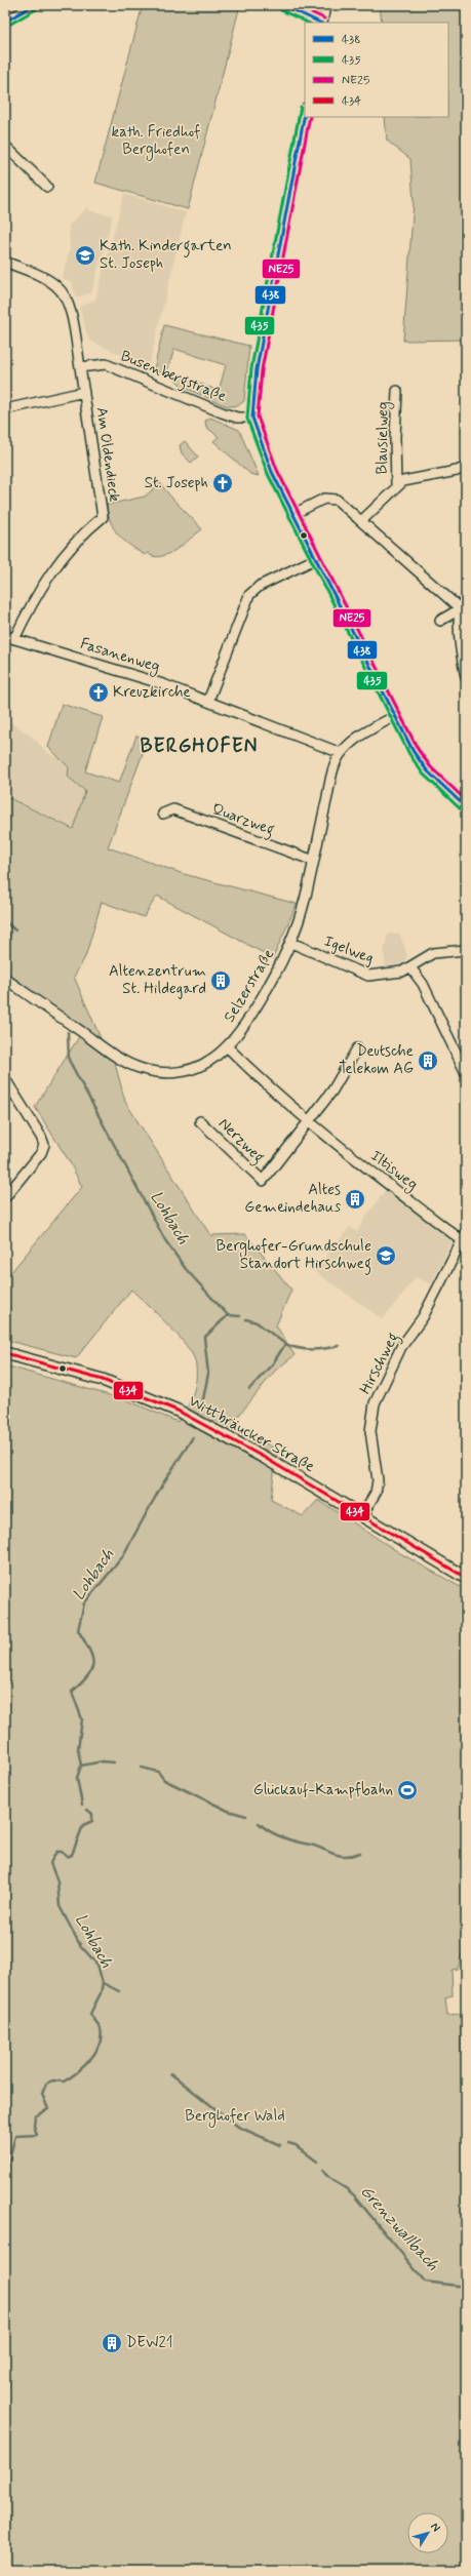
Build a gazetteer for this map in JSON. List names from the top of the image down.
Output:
{
  "streets": {
    "main road": ["Wittbräucker Straße"],
    "street": [
      "Busenbergstraße",
      "Blausielweg",
      "Am Oldendieck",
      "Fasanenweg",
      "Quarzweg",
      "Igelweg",
      "Selzerstraße",
      "Nerzweg",
      "Iltisweg",
      "Hirschweg"
    ]
  },
  "crossings": [
    ["Busenbergstraße", "Am Oldendieck"],
    ["Am Oldendieck", "Fasanenweg"],
    ["Fasanenweg", "Selzerstraße"],
    ["Quarzweg", "Selzerstraße"],
    ["Igelweg", "Selzerstraße"],
    ["Selzerstraße", "Iltisweg"],
    ["Nerzweg", "Iltisweg"],
    ["Iltisweg", "Hirschweg"],
    ["Hirschweg", "Wittbräucker Straße"]
  ],
  "districts": ["BERGHOFEN"],
  "water": ["Lohbach", "Grenzwallbach"],
  "parks": ["kath. Friedhof Berghofen", "Berghofer Wald"],
  "places": {
    "school or university": ["Kath. Kindergarten St. Joseph", "Berghofer-Grundschule Standort Hirschweg"],
    "church": ["St. Joseph", "Kreuzkirche"],
    "building": [
      "Altenzentrum St. Hildegard",
      "Deutsche Telekom AG",
      "Altes Gemeindehaus",
      "DEW21"
    ],
    "sports": ["Glückauf-Kampfbahn"]
  },
  "lines": [
    "transit line 438",
    "transit line NE25",
    "transit line 435",
    "transit line 434"
  ],
  "legend": [
    "438",
    "435",
    "NE25",
    "434"
  ],
  "north": "top right"
}
